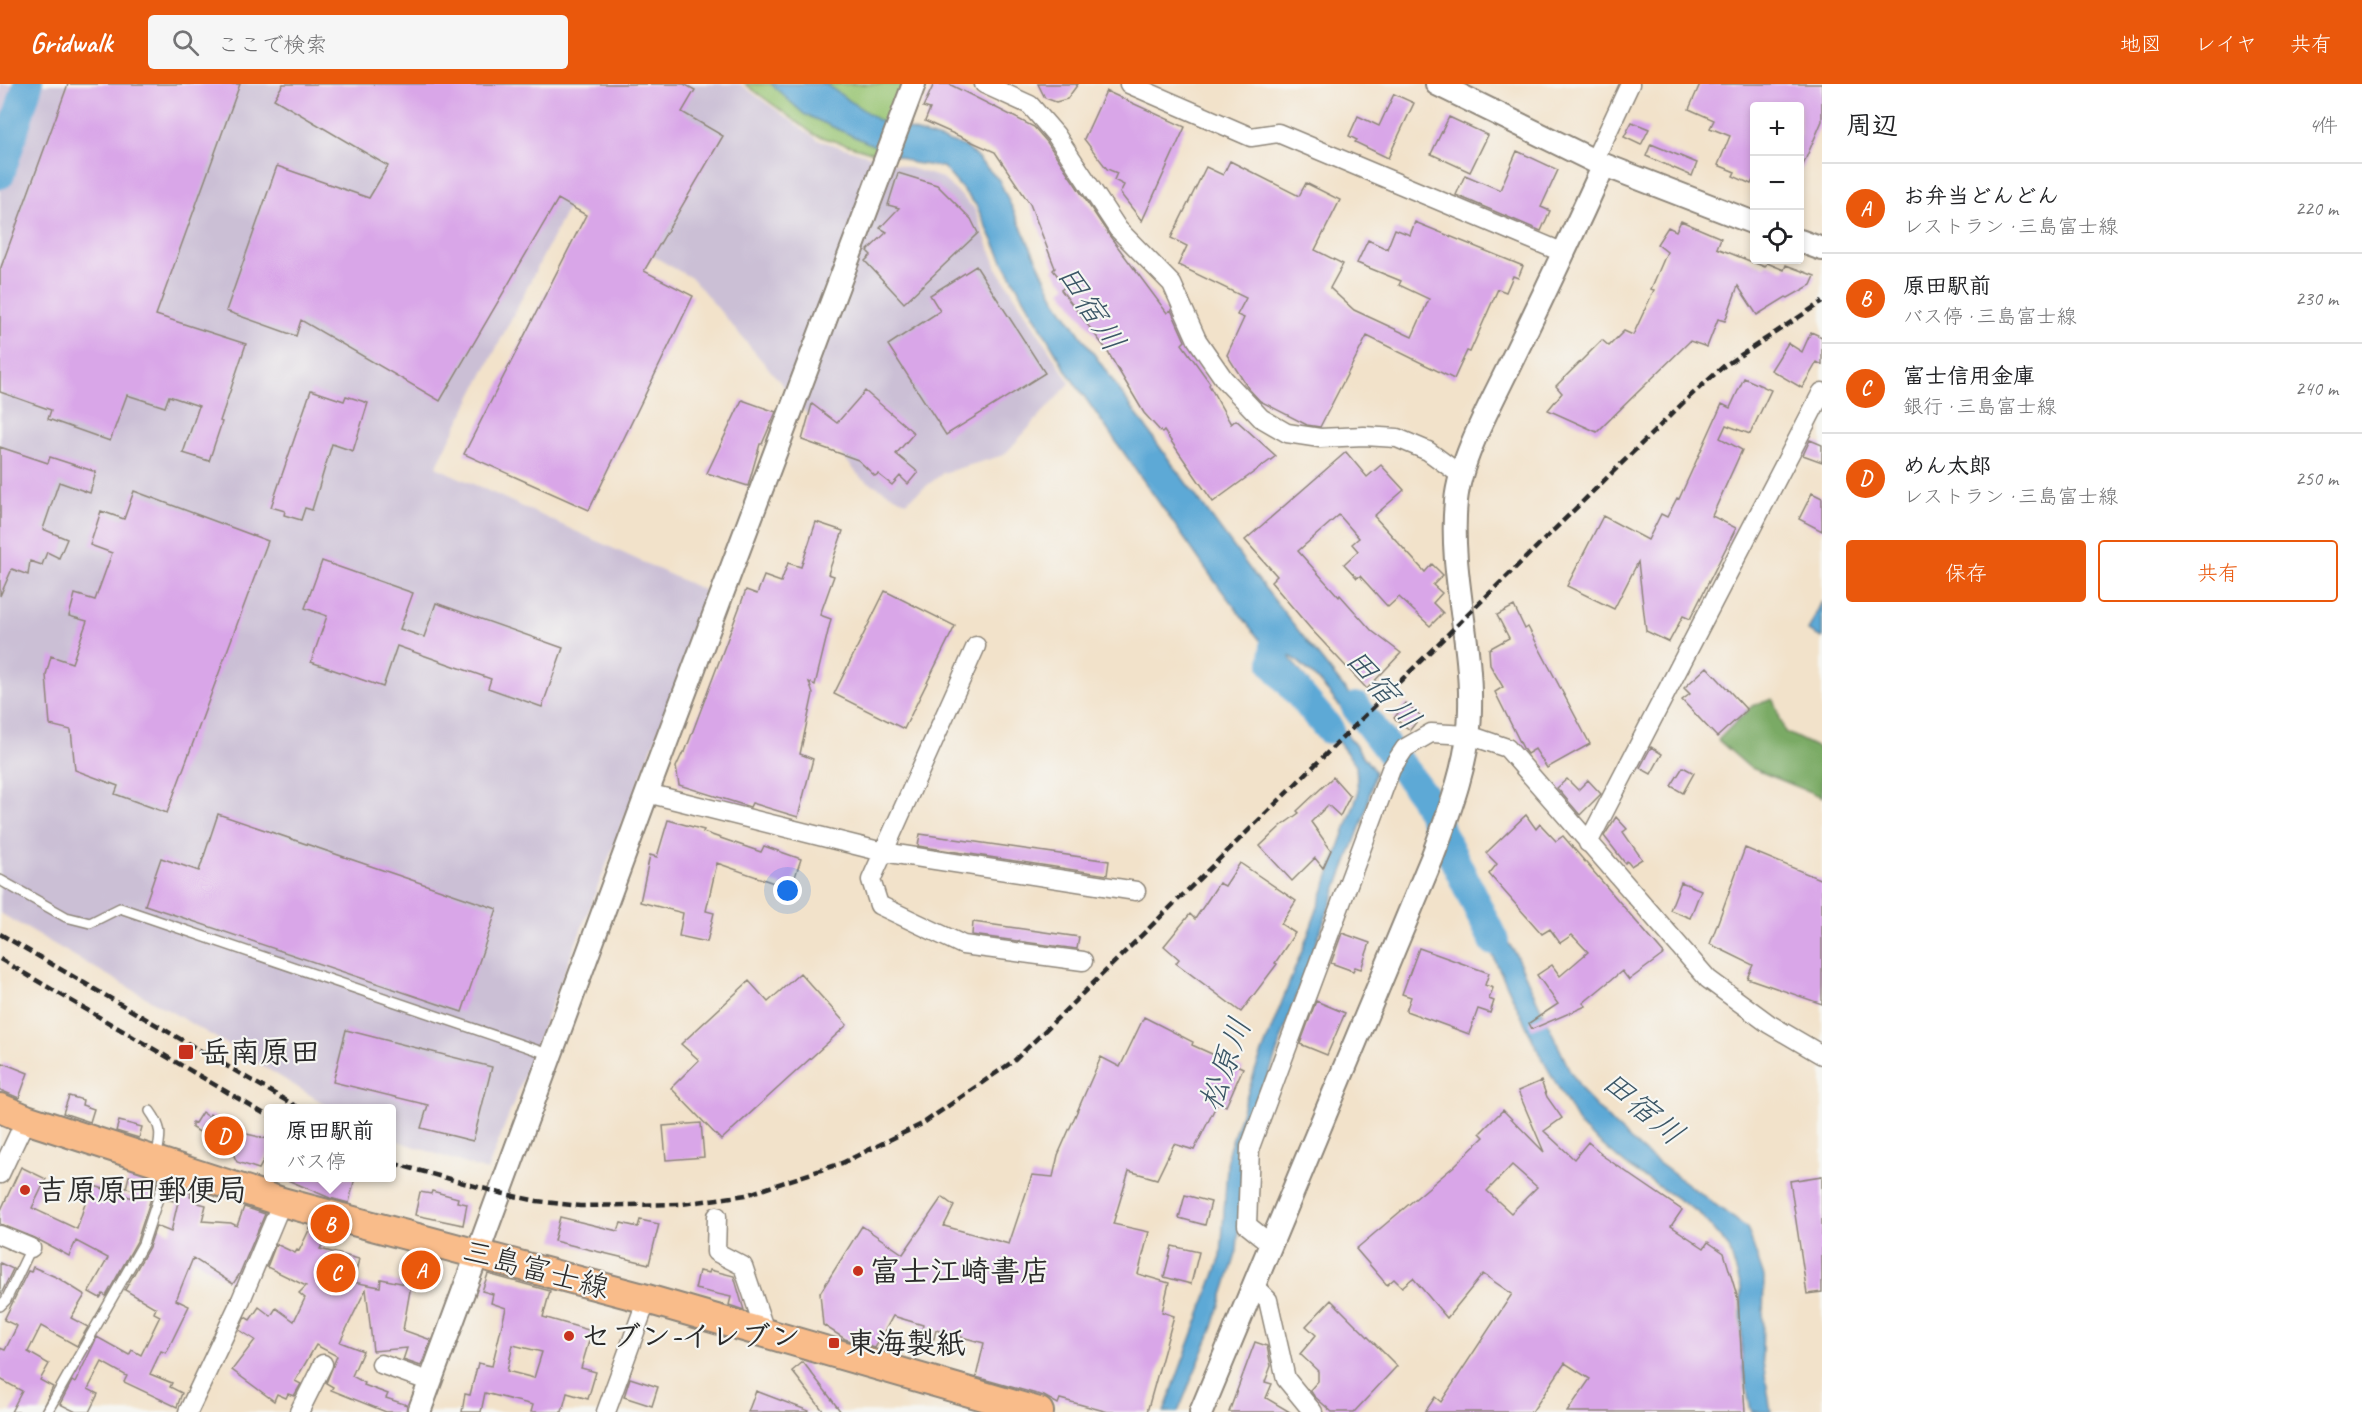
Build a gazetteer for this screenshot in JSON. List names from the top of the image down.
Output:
{
  "streets": {
    "main road": ["三島富士線"]
  },
  "water": ["田宿川", "松原川"],
  "places": {
    "transit": ["岳南原田", "東海製紙"],
    "other": ["吉原原田郵便局", "富士江崎書店", "セブン-イレブン"]
  },
  "page": {
    "header": "Gridwalk",
    "search": "ここで検索",
    "nav": ["地図", "レイヤ", "共有"],
    "heading": ["周辺", "4件"],
    "map_buttons": ["+", "−"],
    "list": [
      {
        "mark": "A",
        "name": "お弁当どんどん",
        "note": "レストラン · 三島富士線",
        "value": "220 m"
      },
      {
        "mark": "B",
        "name": "原田駅前",
        "note": "バス停 · 三島富士線",
        "value": "230 m"
      },
      {
        "mark": "C",
        "name": "富士信用金庫",
        "note": "銀行 · 三島富士線",
        "value": "240 m"
      },
      {
        "mark": "D",
        "name": "めん太郎",
        "note": "レストラン · 三島富士線",
        "value": "250 m"
      }
    ],
    "buttons": ["保存", "共有"],
    "popup": ["原田駅前", "バス停"],
    "pins": [
      "D",
      "B",
      "A",
      "C"
    ]
  }
}
